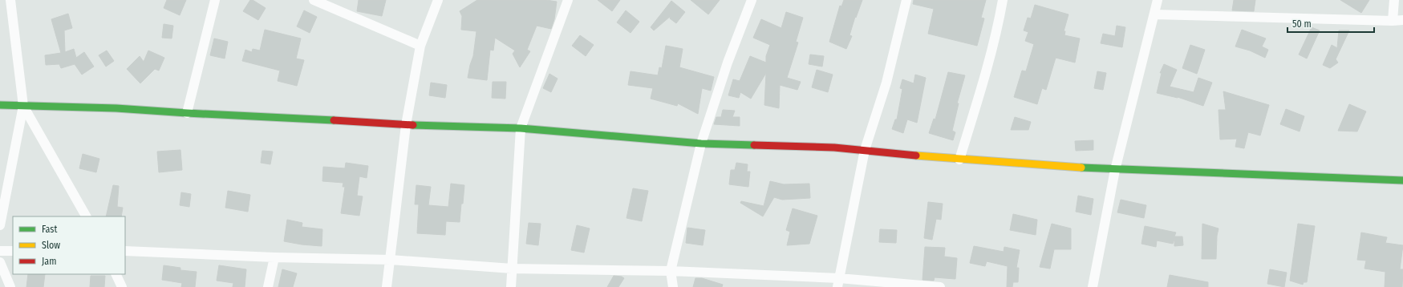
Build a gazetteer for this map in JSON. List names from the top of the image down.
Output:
{
  "legend": ["Fast", "Slow", "Jam"],
  "scale_bar": "50 m"
}
